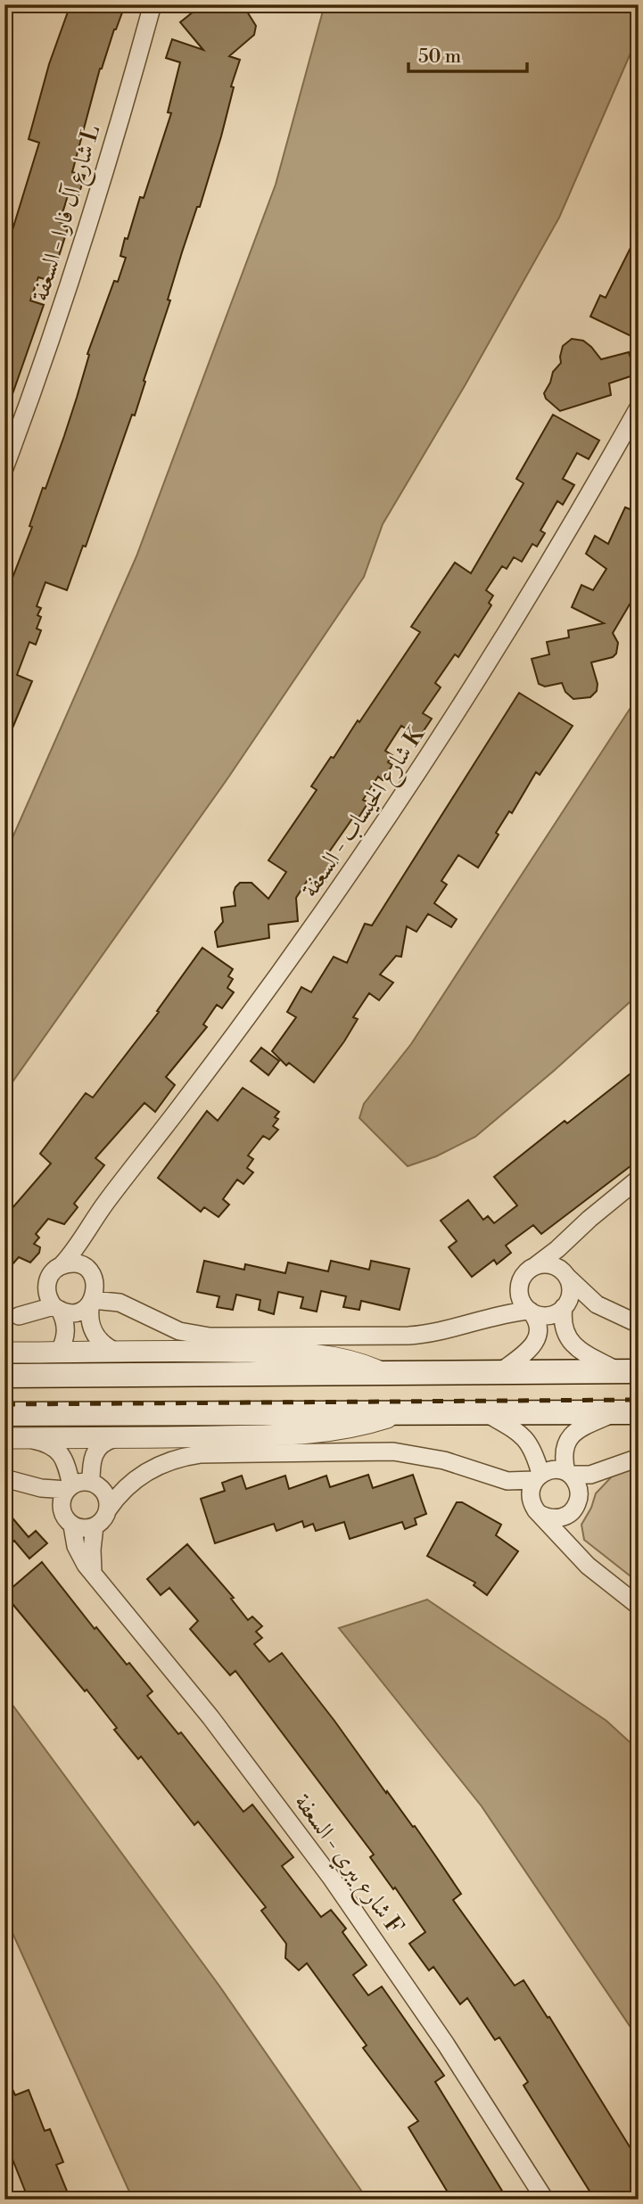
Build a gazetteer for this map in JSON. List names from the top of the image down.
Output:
{
  "streets": {
    "street": ["شارع آل فارا - السعفة L", "شارع الخيساب - السعفة K", "شارع يبري - السعفة F"]
  },
  "scale_bar": "50 m"
}
